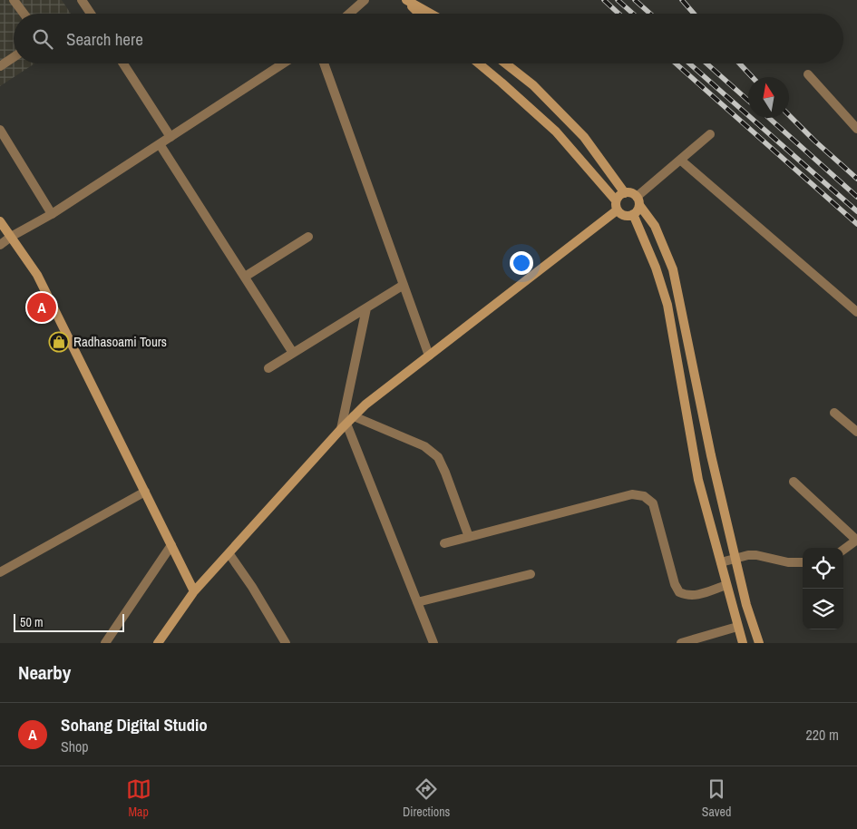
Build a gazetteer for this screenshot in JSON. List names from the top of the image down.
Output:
{
  "places": {
    "shop": ["Radhasoami Tours"]
  },
  "scale_bar": "50 m",
  "north": "top",
  "page": {
    "search": "Search here",
    "pins": "A",
    "scale": "50 m",
    "heading": "Nearby",
    "list": [
      {
        "mark": "A",
        "name": "Sohang Digital Studio",
        "note": "Shop",
        "value": "220 m"
      }
    ],
    "nav": ["Map", "Directions", "Saved"]
  }
}
